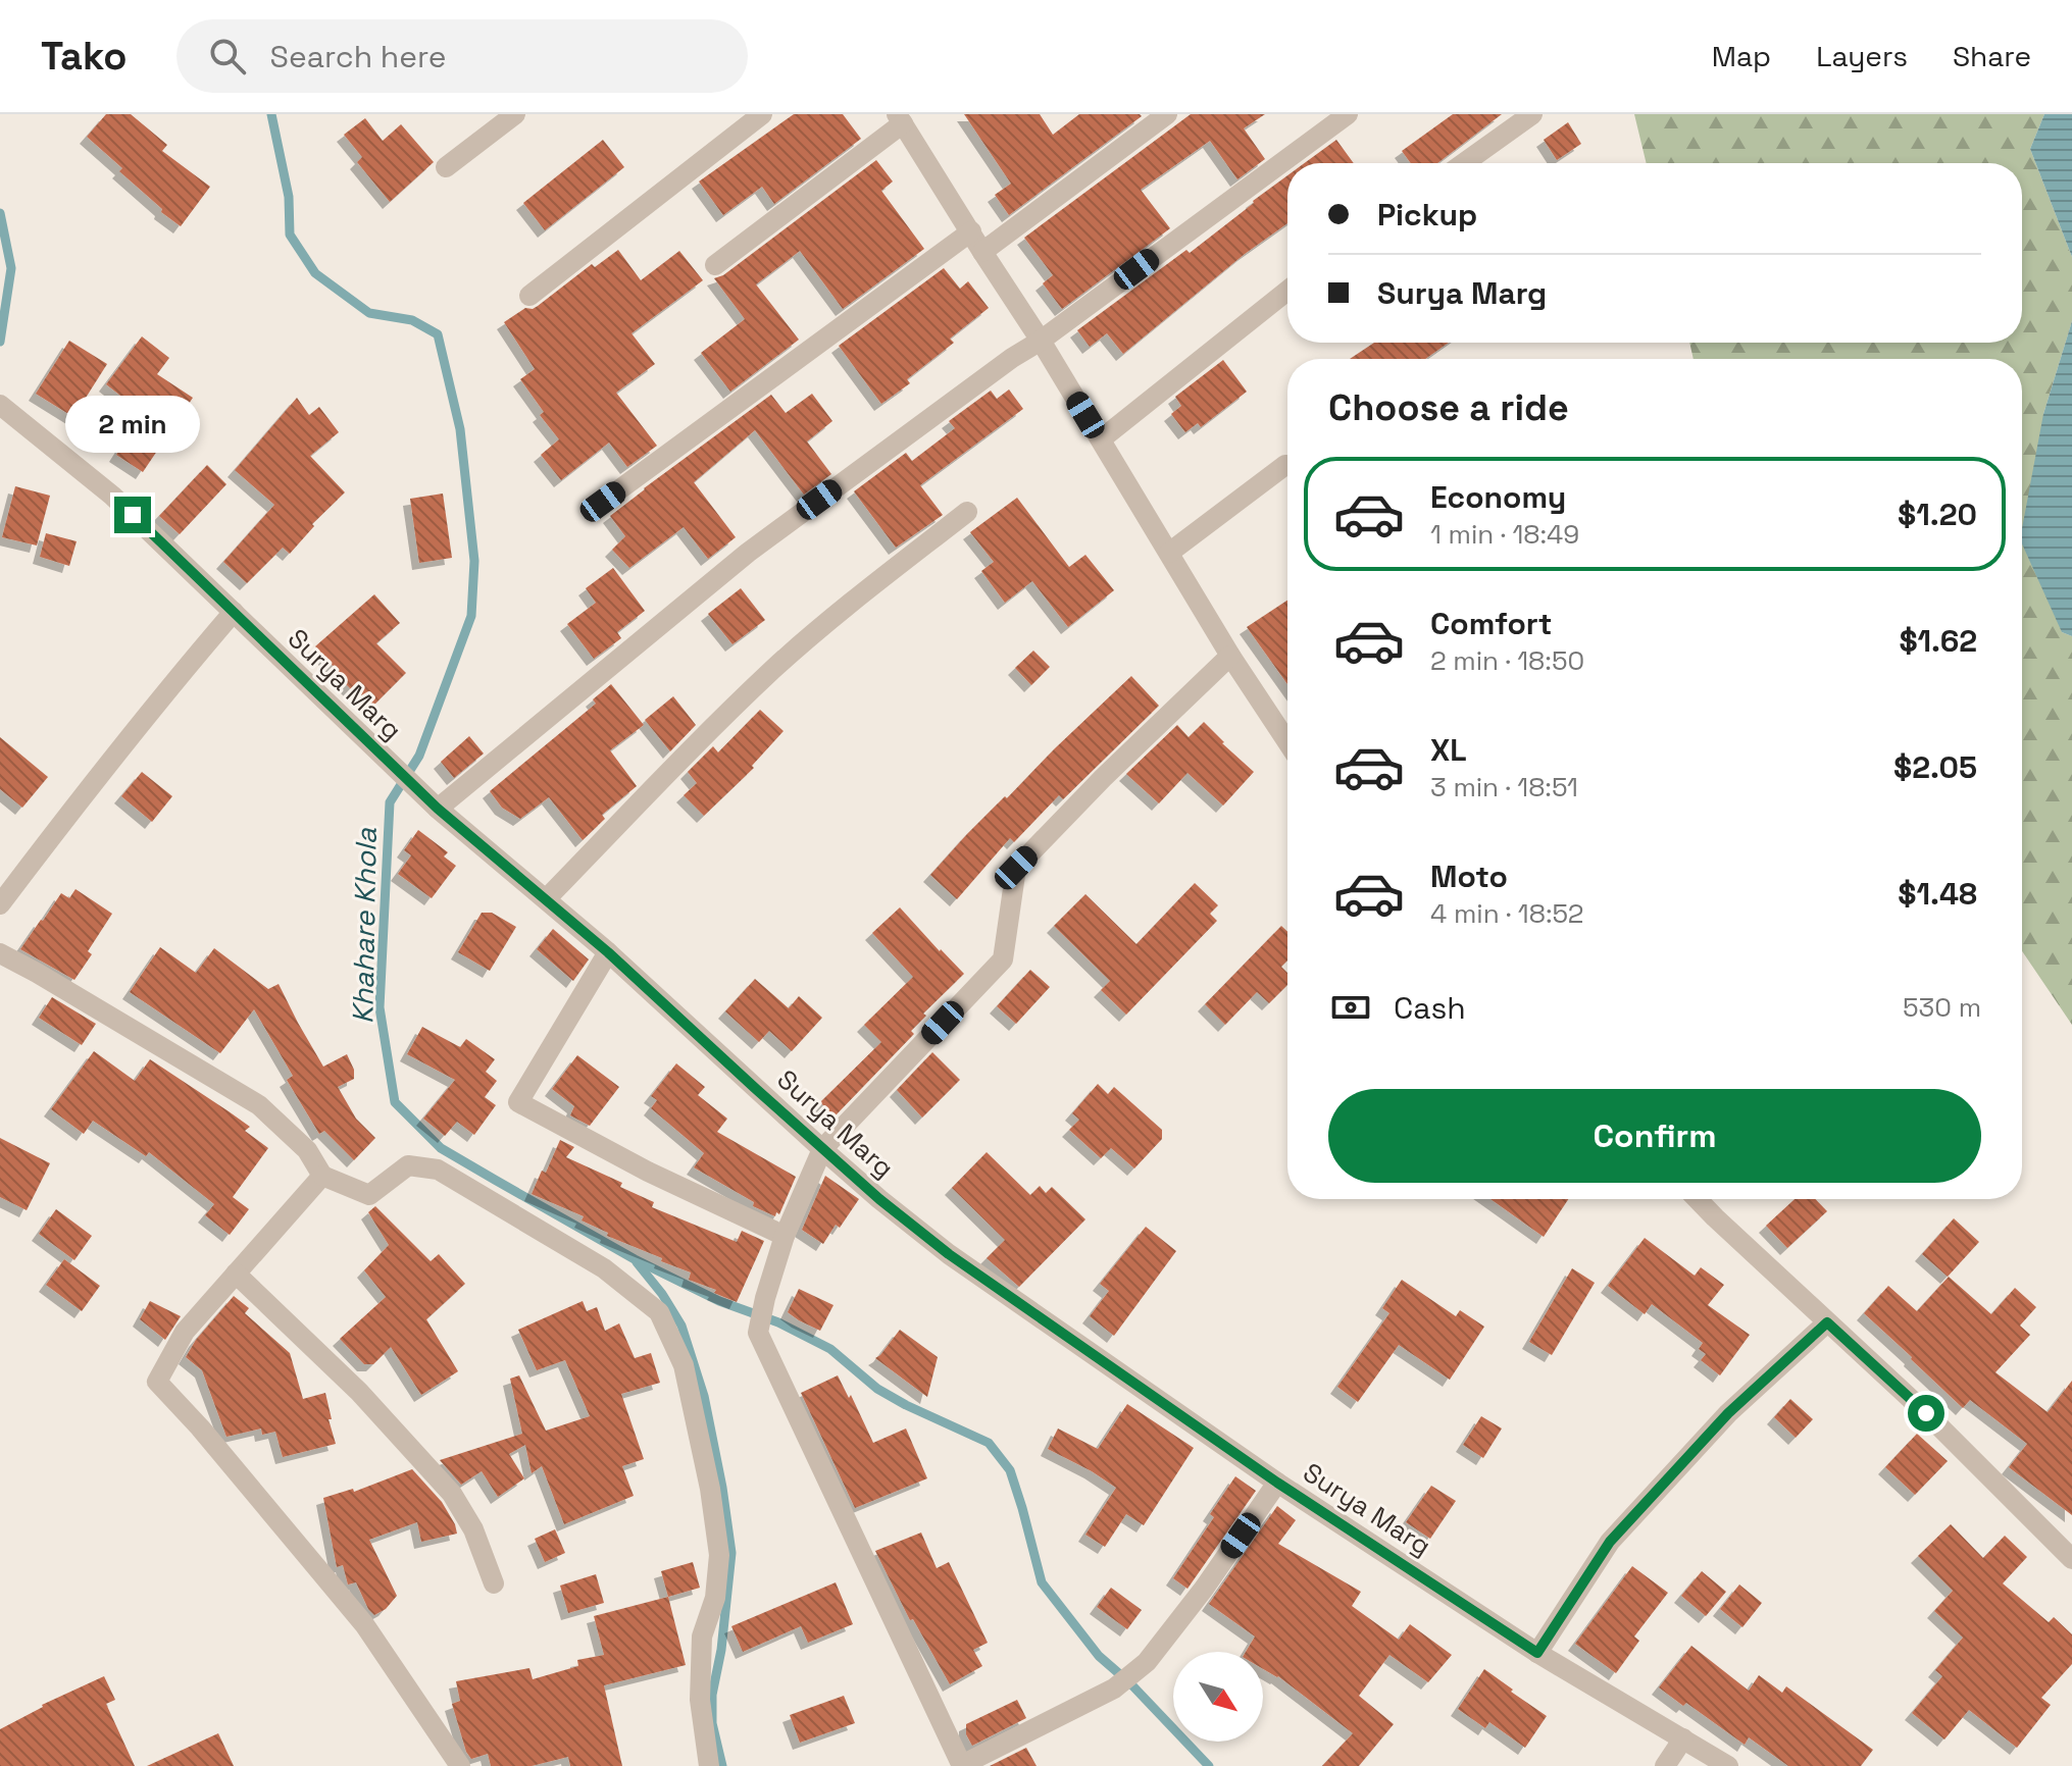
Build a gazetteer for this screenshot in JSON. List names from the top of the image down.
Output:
{
  "streets": {
    "street": ["Surya Marg"]
  },
  "water": ["Khahare Khola"],
  "north": "bottom right",
  "page": {
    "header": "Tako",
    "search": "Search here",
    "nav": ["Map", "Layers", "Share"],
    "banner": ["Pickup", "Surya Marg"],
    "heading": "Choose a ride",
    "bubble": "2 min",
    "list": [
      {
        "name": "Economy",
        "note": "1 min · 18:49",
        "value": "$1.20"
      },
      {
        "name": "Comfort",
        "note": "2 min · 18:50",
        "value": "$1.62"
      },
      {
        "name": "XL",
        "note": "3 min · 18:51",
        "value": "$2.05"
      },
      {
        "name": "Moto",
        "note": "4 min · 18:52",
        "value": "$1.48"
      }
    ],
    "pay": ["Cash", "530 m"],
    "buttons": "Confirm"
  }
}
